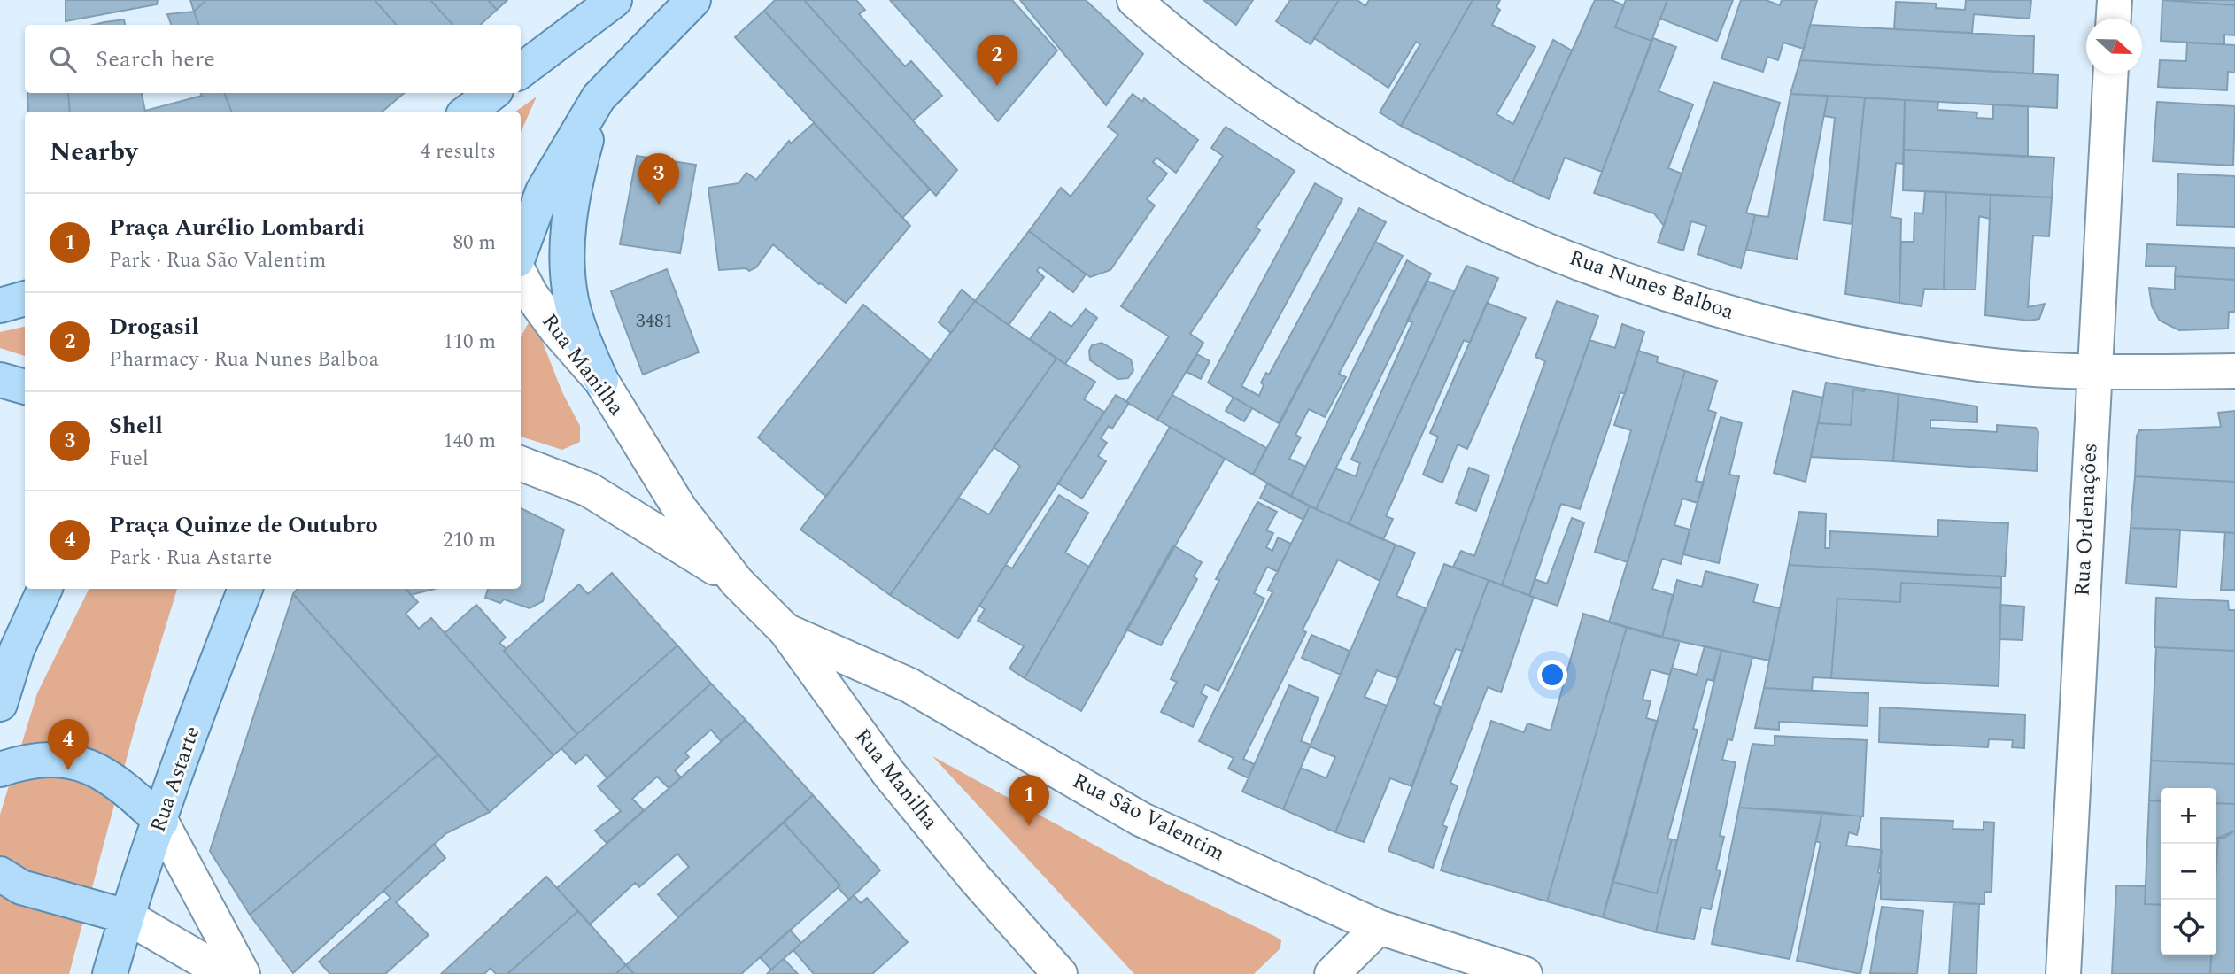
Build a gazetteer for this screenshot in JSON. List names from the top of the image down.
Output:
{
  "streets": {
    "main road": ["Rua Astarte"],
    "street": [
      "Rua Nunes Balboa",
      "Rua Manilha",
      "Rua Ordenações",
      "Rua São Valentim"
    ]
  },
  "crossings": [
    ["Rua Nunes Balboa", "Rua Ordenações"],
    ["Rua Manilha", "Rua São Valentim"]
  ],
  "house_numbers": ["3481"],
  "north": "right",
  "page": {
    "search": "Search here",
    "pins": [
      "2",
      "3",
      "4",
      "1"
    ],
    "heading": ["Nearby", "4 results"],
    "list": [
      {
        "mark": "1",
        "name": "Praça Aurélio Lombardi",
        "note": "Park · Rua São Valentim",
        "value": "80 m"
      },
      {
        "mark": "2",
        "name": "Drogasil",
        "note": "Pharmacy · Rua Nunes Balboa",
        "value": "110 m"
      },
      {
        "mark": "3",
        "name": "Shell",
        "note": "Fuel",
        "value": "140 m"
      },
      {
        "mark": "4",
        "name": "Praça Quinze de Outubro",
        "note": "Park · Rua Astarte",
        "value": "210 m"
      }
    ],
    "map_buttons": ["+", "−"]
  }
}
